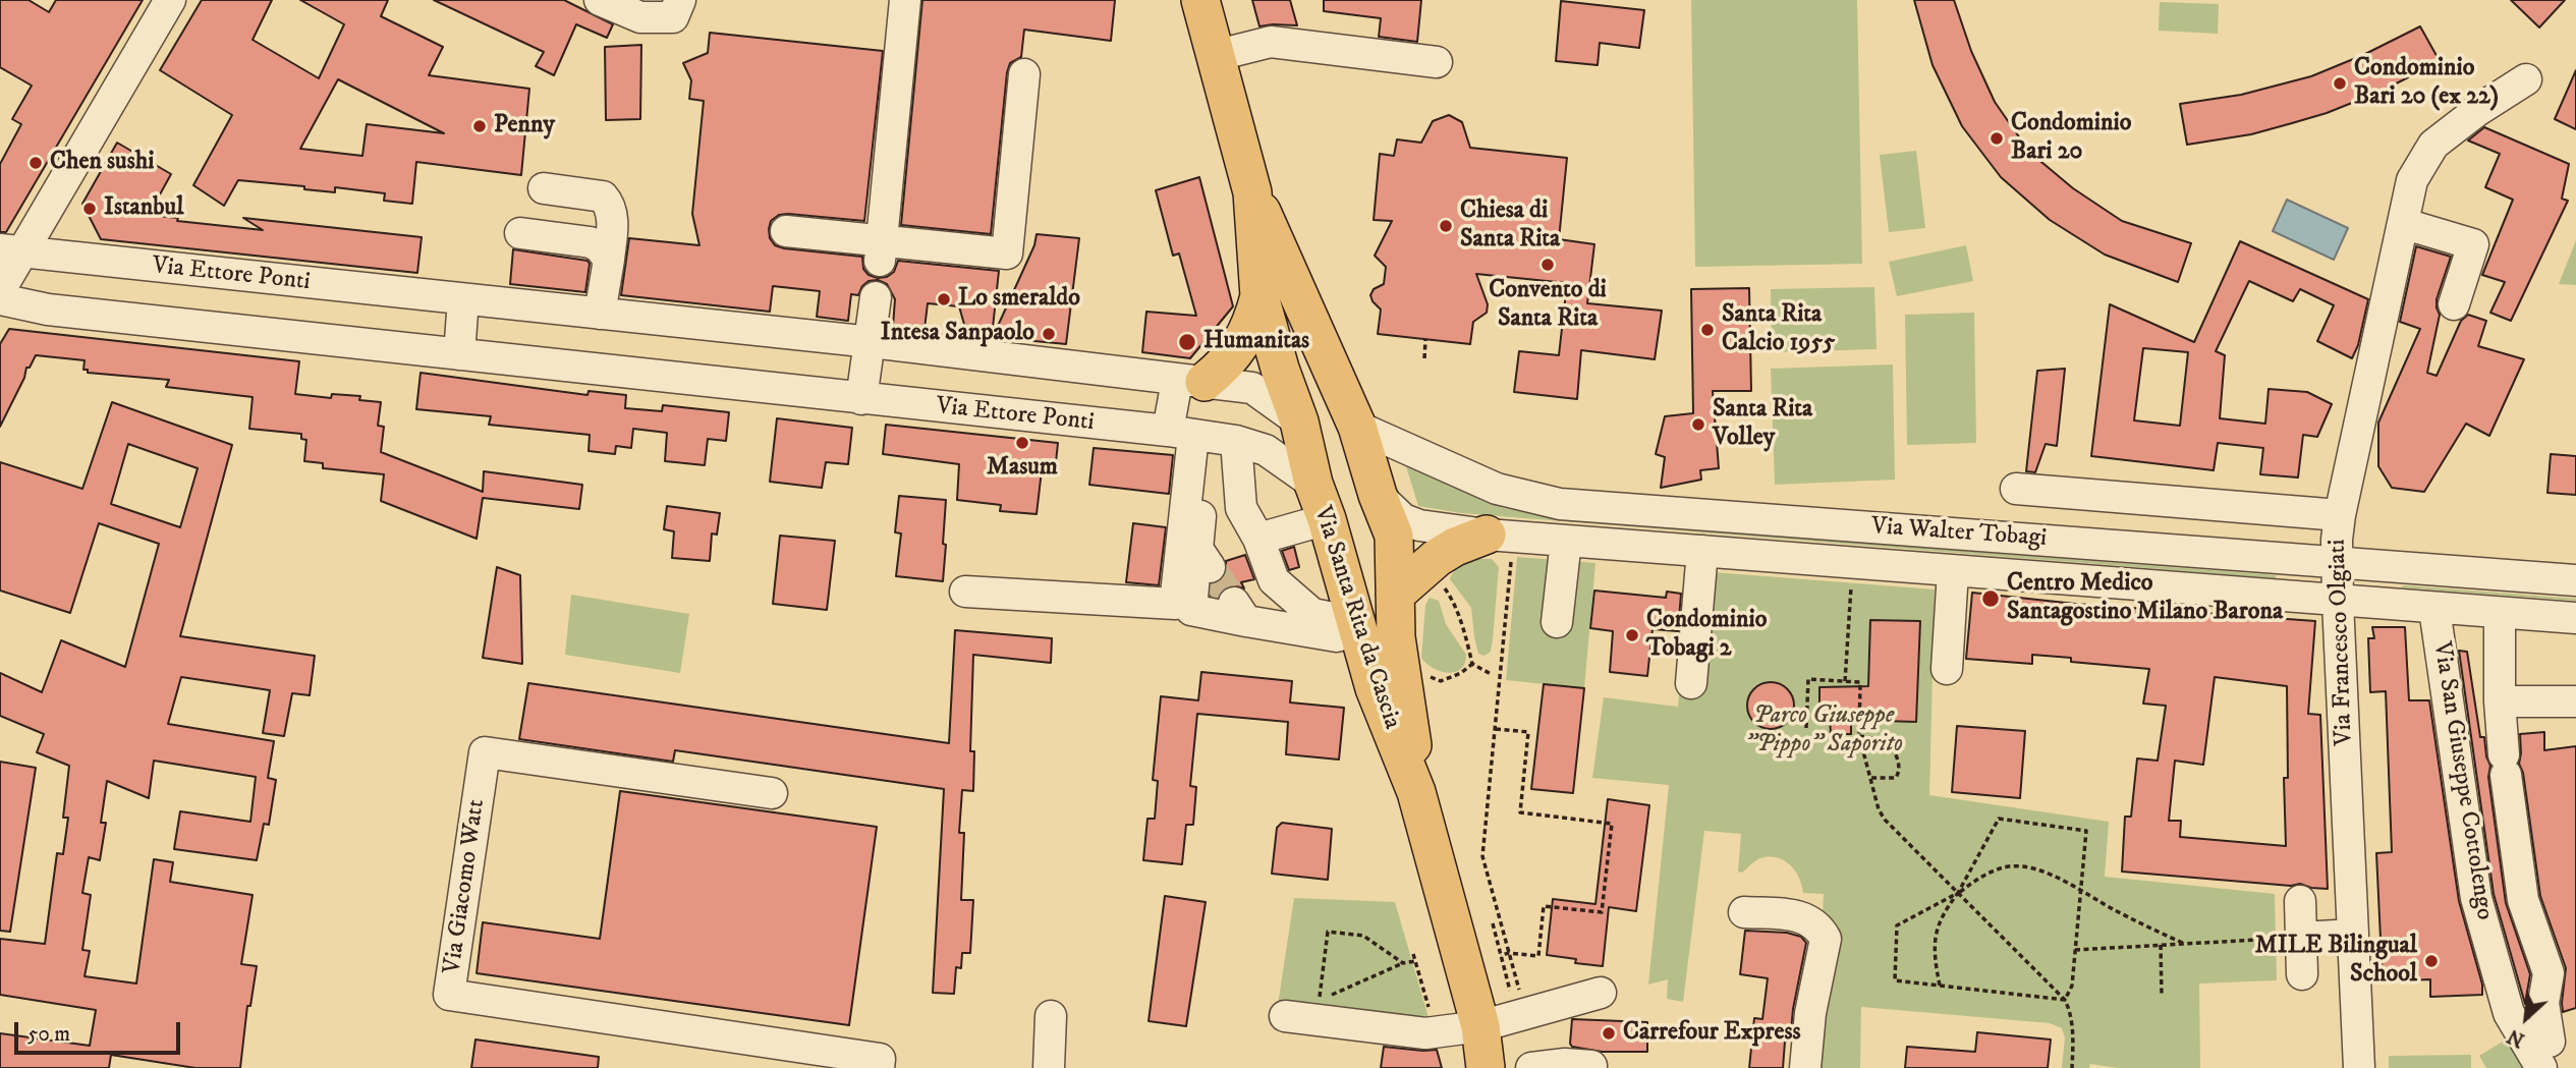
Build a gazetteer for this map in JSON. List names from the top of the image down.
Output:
{
  "streets": {
    "main road": ["Via Walter Tobagi", "Via Santa Rita da Cascia"],
    "street": [
      "Via Ettore Ponti",
      "Via Francesco Olgiati",
      "Via San Giuseppe Cottolengo",
      "Via Giacomo Watt"
    ]
  },
  "crossings": [
    ["Via Ettore Ponti", "Via Santa Rita da Cascia"],
    ["Via Walter Tobagi", "Via Santa Rita da Cascia"],
    ["Via Walter Tobagi", "Via Francesco Olgiati"],
    ["Via Walter Tobagi", "Via San Giuseppe Cottolengo"]
  ],
  "parks": ["Parco Giuseppe \"Pippo\" Saporito"],
  "places": [
    "Condominio Bari 20 (ex 22)",
    "Penny",
    "Condominio Bari 20",
    "Chen sushi",
    "Istanbul",
    "Chiesa di Santa Rita",
    "Convento di Santa Rita",
    "Lo smeraldo",
    "Santa Rita Calcio 1955",
    "Intesa Sanpaolo",
    "Humanitas",
    "Santa Rita Volley",
    "Masum",
    "Centro Medico Santagostino Milano Barona",
    "Condominio Tobagi 2",
    "MILE Bilingual School",
    "Carrefour Express"
  ],
  "scale_bar": "50 m",
  "north": "bottom left"
}
